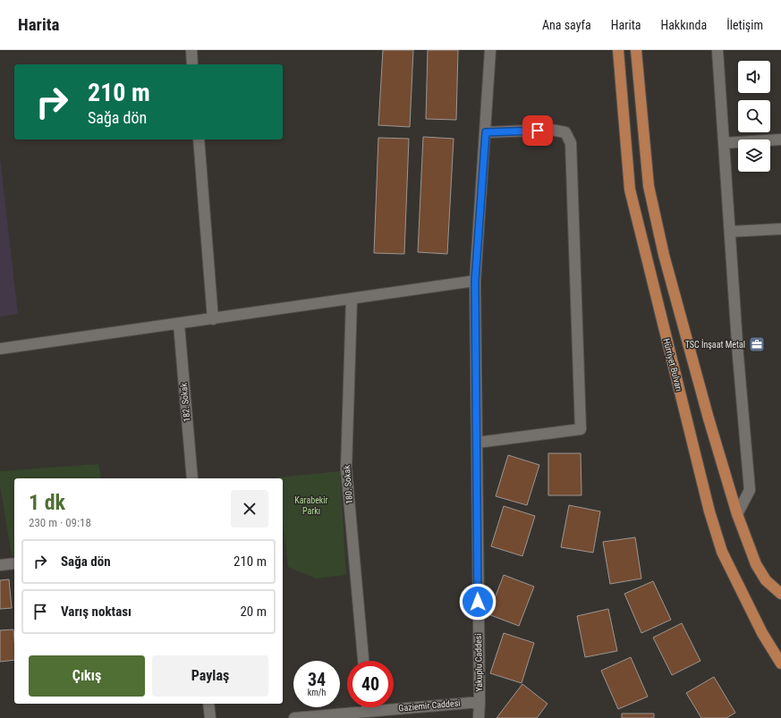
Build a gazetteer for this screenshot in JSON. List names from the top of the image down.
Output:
{
  "streets": {
    "main road": ["Hürriyet Bulvarı"],
    "street": [
      "182. Sokak",
      "180. Sokak",
      "Yakuplu Caddesi",
      "Gaziemir Caddesi"
    ]
  },
  "crossings": [
    ["Yakuplu Caddesi", "Gaziemir Caddesi"]
  ],
  "parks": ["Karabekir Parkı"],
  "places": {
    "office": ["TSC İnşaat Metal"]
  },
  "page": {
    "header": "Harita",
    "nav": [
      "Ana sayfa",
      "Harita",
      "Hakkında",
      "İletişim"
    ],
    "turn": ["210 m", "Sağa dön"],
    "heading": ["1 dk", "230 m · 09:18"],
    "list": [
      {
        "name": "Sağa dön",
        "value": "210 m"
      },
      {
        "name": "Varış noktası",
        "value": "20 m"
      }
    ],
    "buttons": ["Çıkış", "Paylaş"],
    "speed": "34 km/h",
    "limit": "40"
  }
}
